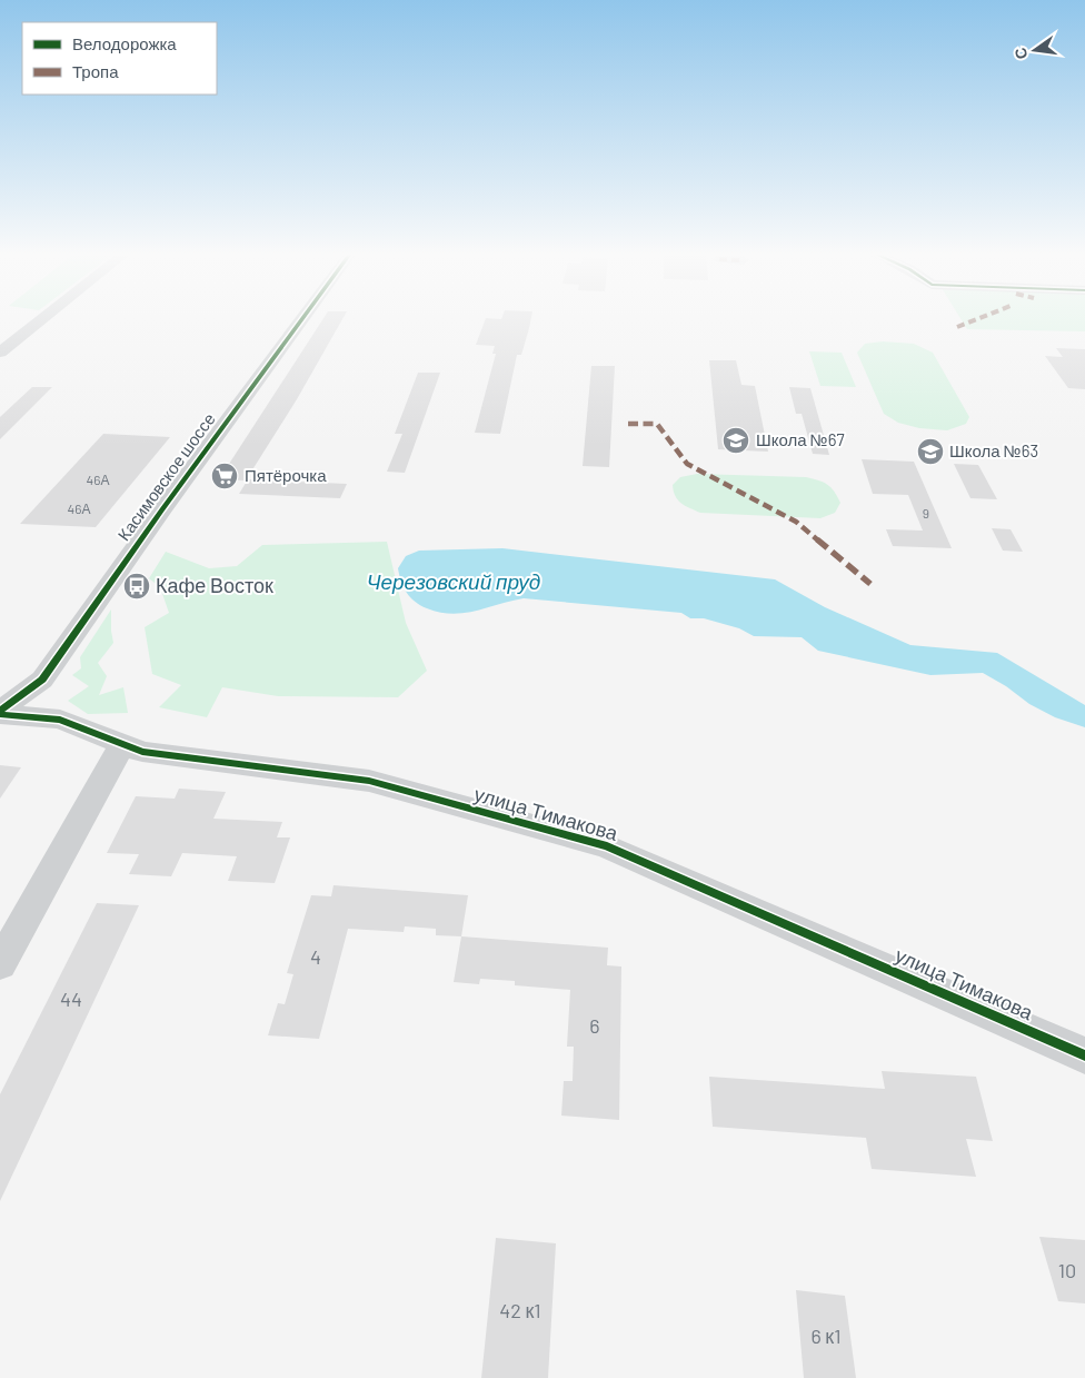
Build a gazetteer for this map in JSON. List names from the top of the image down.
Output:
{
  "streets": {
    "street": ["Касимовское шоссе", "улица Тимакова"]
  },
  "crossings": [
    ["Касимовское шоссе", "улица Тимакова"]
  ],
  "water": ["Черезовский пруд"],
  "places": {
    "school or university": ["Школа №67", "Школа №63"],
    "supermarket": ["Пятёрочка"],
    "bus stop": ["Кафе Восток"]
  },
  "house_numbers": [
    "46А",
    "46А",
    "9",
    "4",
    "44",
    "6",
    "10",
    "42 к1",
    "6 к1"
  ],
  "legend": ["Велодорожка", "Тропа"],
  "north": "left"
}
